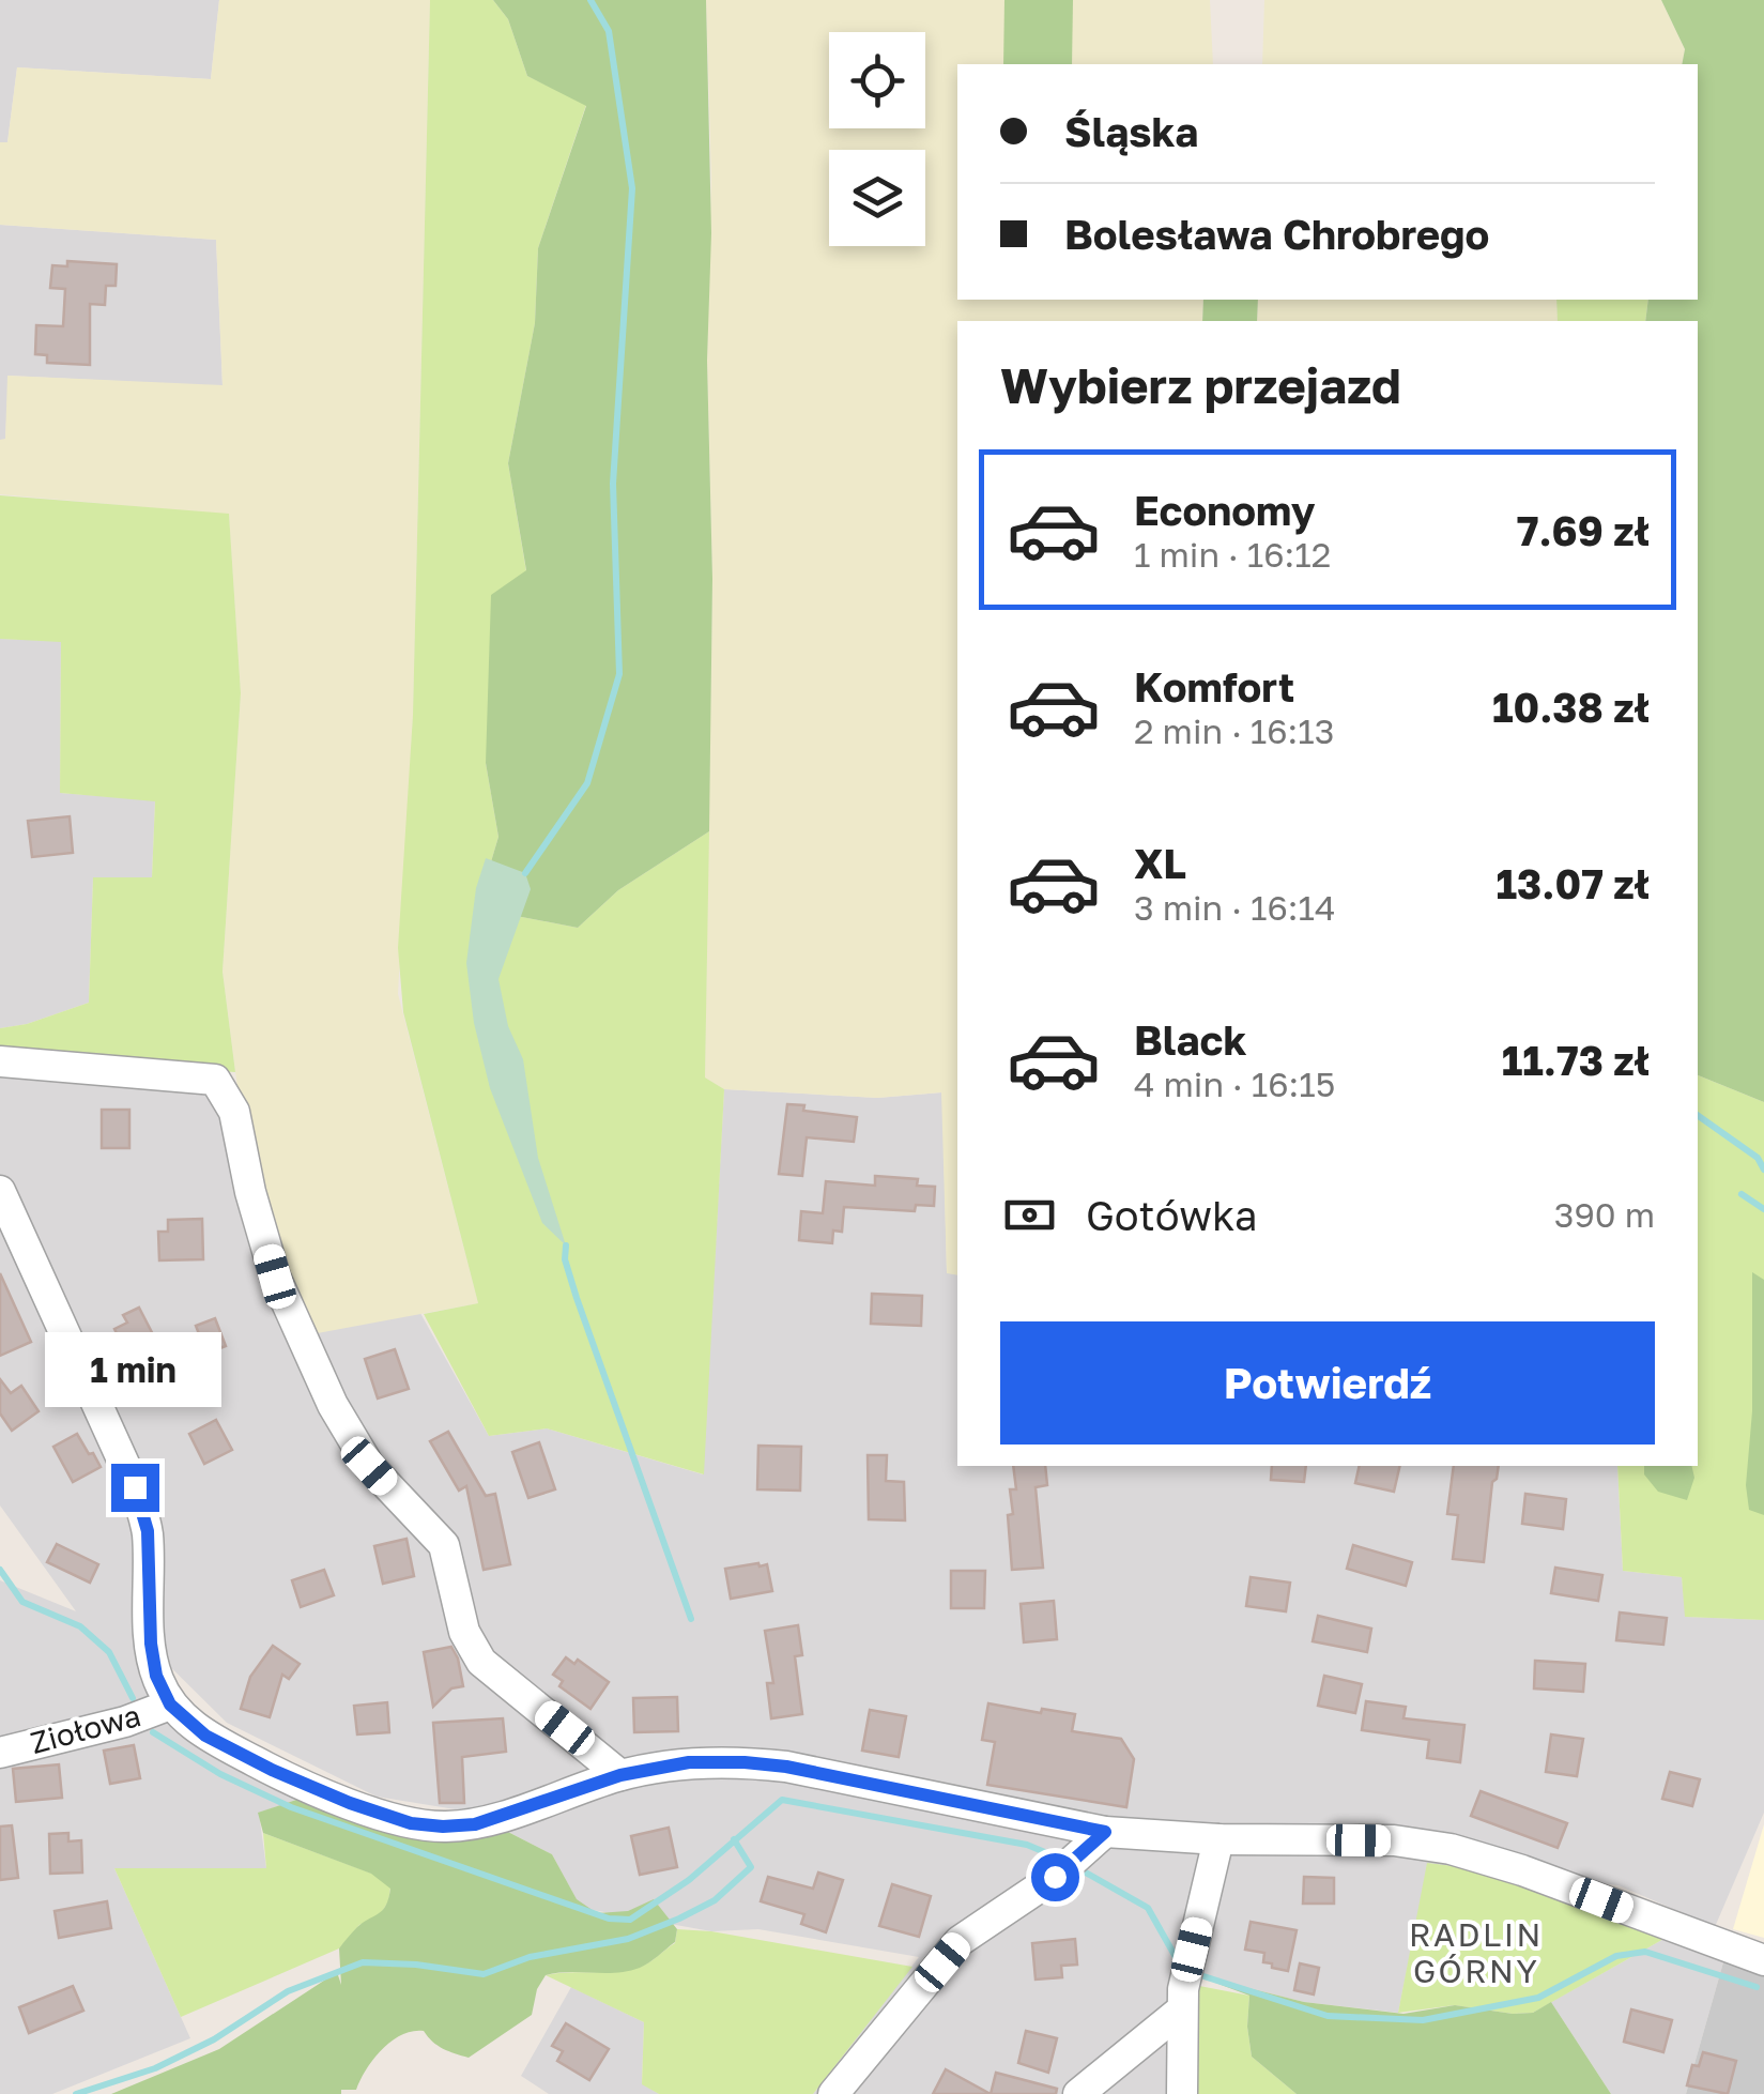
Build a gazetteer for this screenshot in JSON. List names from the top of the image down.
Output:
{
  "streets": {
    "street": ["Ziołowa"]
  },
  "districts": ["RADLIN GÓRNY"],
  "page": {
    "banner": ["Śląska", "Bolesława Chrobrego"],
    "heading": "Wybierz przejazd",
    "list": [
      {
        "name": "Economy",
        "note": "1 min · 16:12",
        "value": "7.69 zł"
      },
      {
        "name": "Komfort",
        "note": "2 min · 16:13",
        "value": "10.38 zł"
      },
      {
        "name": "XL",
        "note": "3 min · 16:14",
        "value": "13.07 zł"
      },
      {
        "name": "Black",
        "note": "4 min · 16:15",
        "value": "11.73 zł"
      }
    ],
    "pay": ["Gotówka", "390 m"],
    "buttons": "Potwierdź",
    "bubble": "1 min"
  }
}
